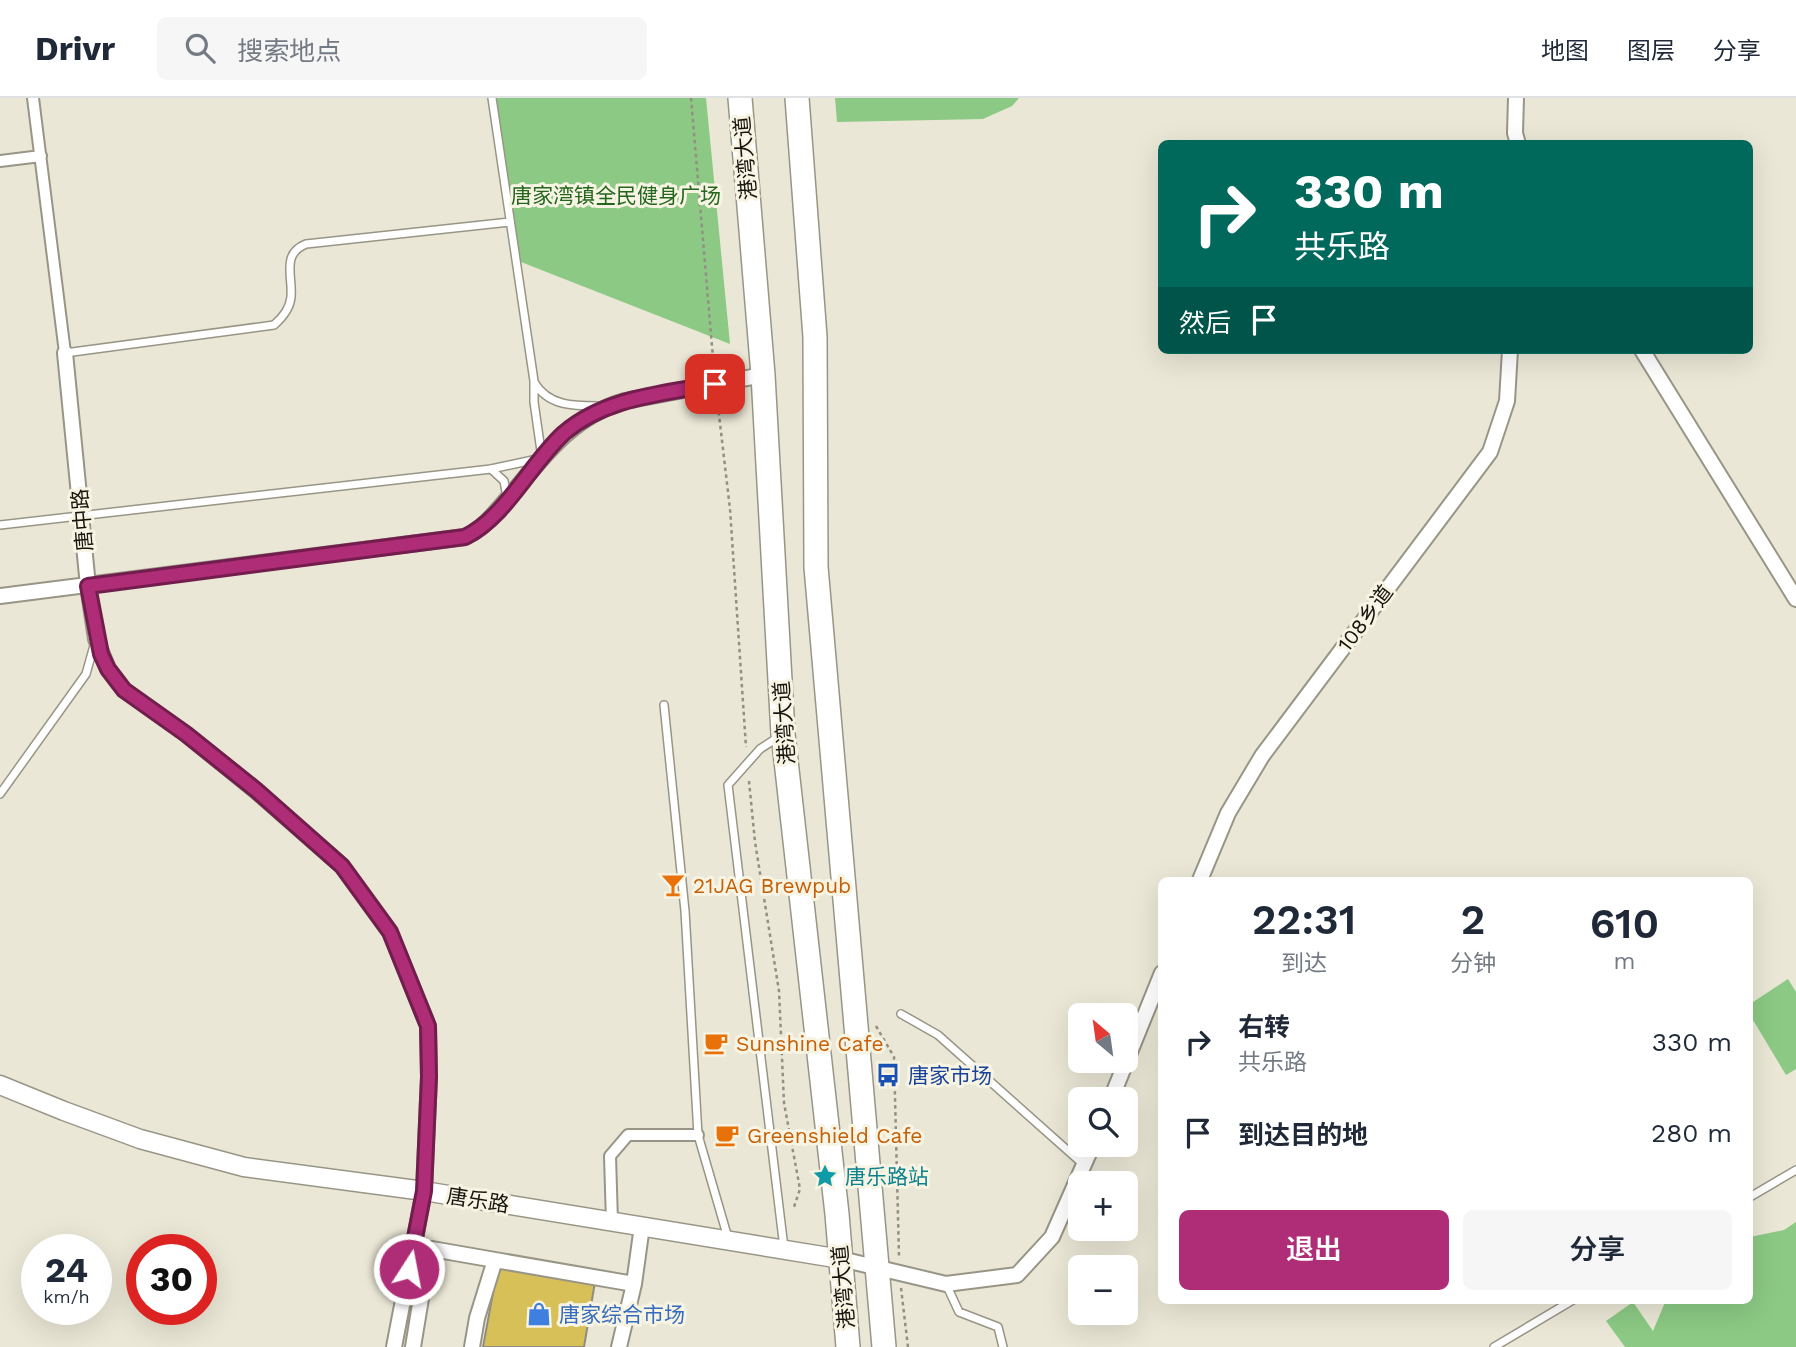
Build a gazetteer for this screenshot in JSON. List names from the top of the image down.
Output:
{
  "streets": {
    "highway": ["港湾大道"],
    "street": ["唐中路", "108乡道", "唐乐路"]
  },
  "crossings": [
    ["港湾大道", "唐乐路"],
    ["唐中路", "唐乐路"]
  ],
  "parks": ["唐家湾镇全民健身广场"],
  "places": {
    "bar": ["21JAG Brewpub"],
    "cafe": ["Sunshine Cafe", "Greenshield Cafe"],
    "bus stop": ["唐家市场"],
    "place": ["唐乐路站"],
    "shop": ["唐家综合市场"]
  },
  "north": "top left",
  "page": {
    "header": "Drivr",
    "search": "搜索地点",
    "nav": ["地图", "图层", "分享"],
    "turn": ["330 m", "共乐路"],
    "then": "然后",
    "eta": [
      "22:31",
      "到达",
      "2",
      "分钟",
      "610",
      "m"
    ],
    "list": [
      {
        "name": "右转",
        "note": "共乐路",
        "value": "330 m"
      },
      {
        "name": "到达目的地",
        "value": "280 m"
      }
    ],
    "map_buttons": ["+", "−"],
    "buttons": ["退出", "分享"],
    "speed": "24 km/h",
    "limit": "30"
  }
}
